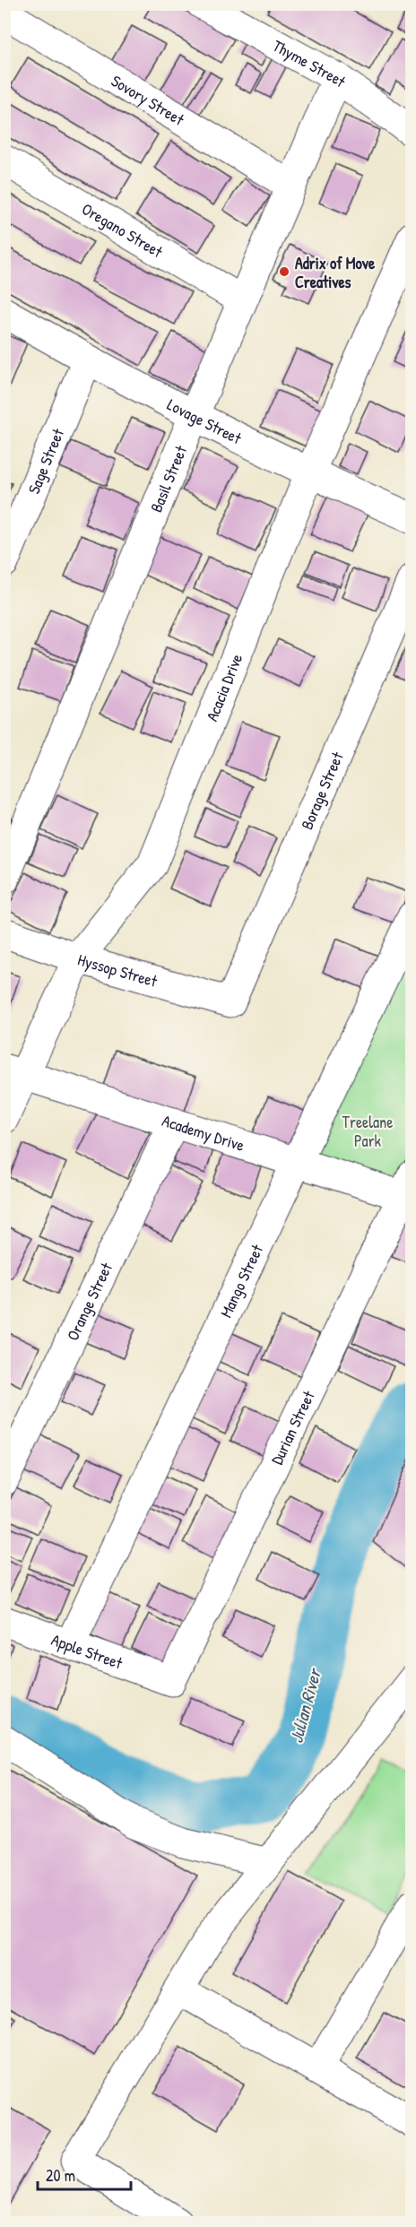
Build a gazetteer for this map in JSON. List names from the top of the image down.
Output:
{
  "streets": {
    "street": [
      "Thyme Street",
      "Sovory Street",
      "Oregano Street",
      "Lovage Street",
      "Sage Street",
      "Basil Street",
      "Acacia Drive",
      "Borage Street",
      "Hyssop Street",
      "Academy Drive",
      "Mango Street",
      "Orange Street",
      "Durian Street",
      "Apple Street"
    ]
  },
  "crossings": [
    ["Thyme Street", "Basil Street"],
    ["Sovory Street", "Basil Street"],
    ["Oregano Street", "Basil Street"],
    ["Lovage Street", "Sage Street"],
    ["Lovage Street", "Basil Street"],
    ["Lovage Street", "Acacia Drive"],
    ["Acacia Drive", "Hyssop Street"],
    ["Acacia Drive", "Academy Drive"],
    ["Borage Street", "Hyssop Street"],
    ["Academy Drive", "Mango Street"],
    ["Academy Drive", "Orange Street"],
    ["Academy Drive", "Durian Street"],
    ["Mango Street", "Apple Street"],
    ["Durian Street", "Apple Street"]
  ],
  "water": ["Julian River"],
  "parks": ["Treelane Park"],
  "places": ["Adrix of Move Creatives"],
  "scale_bar": "20 m"
}
